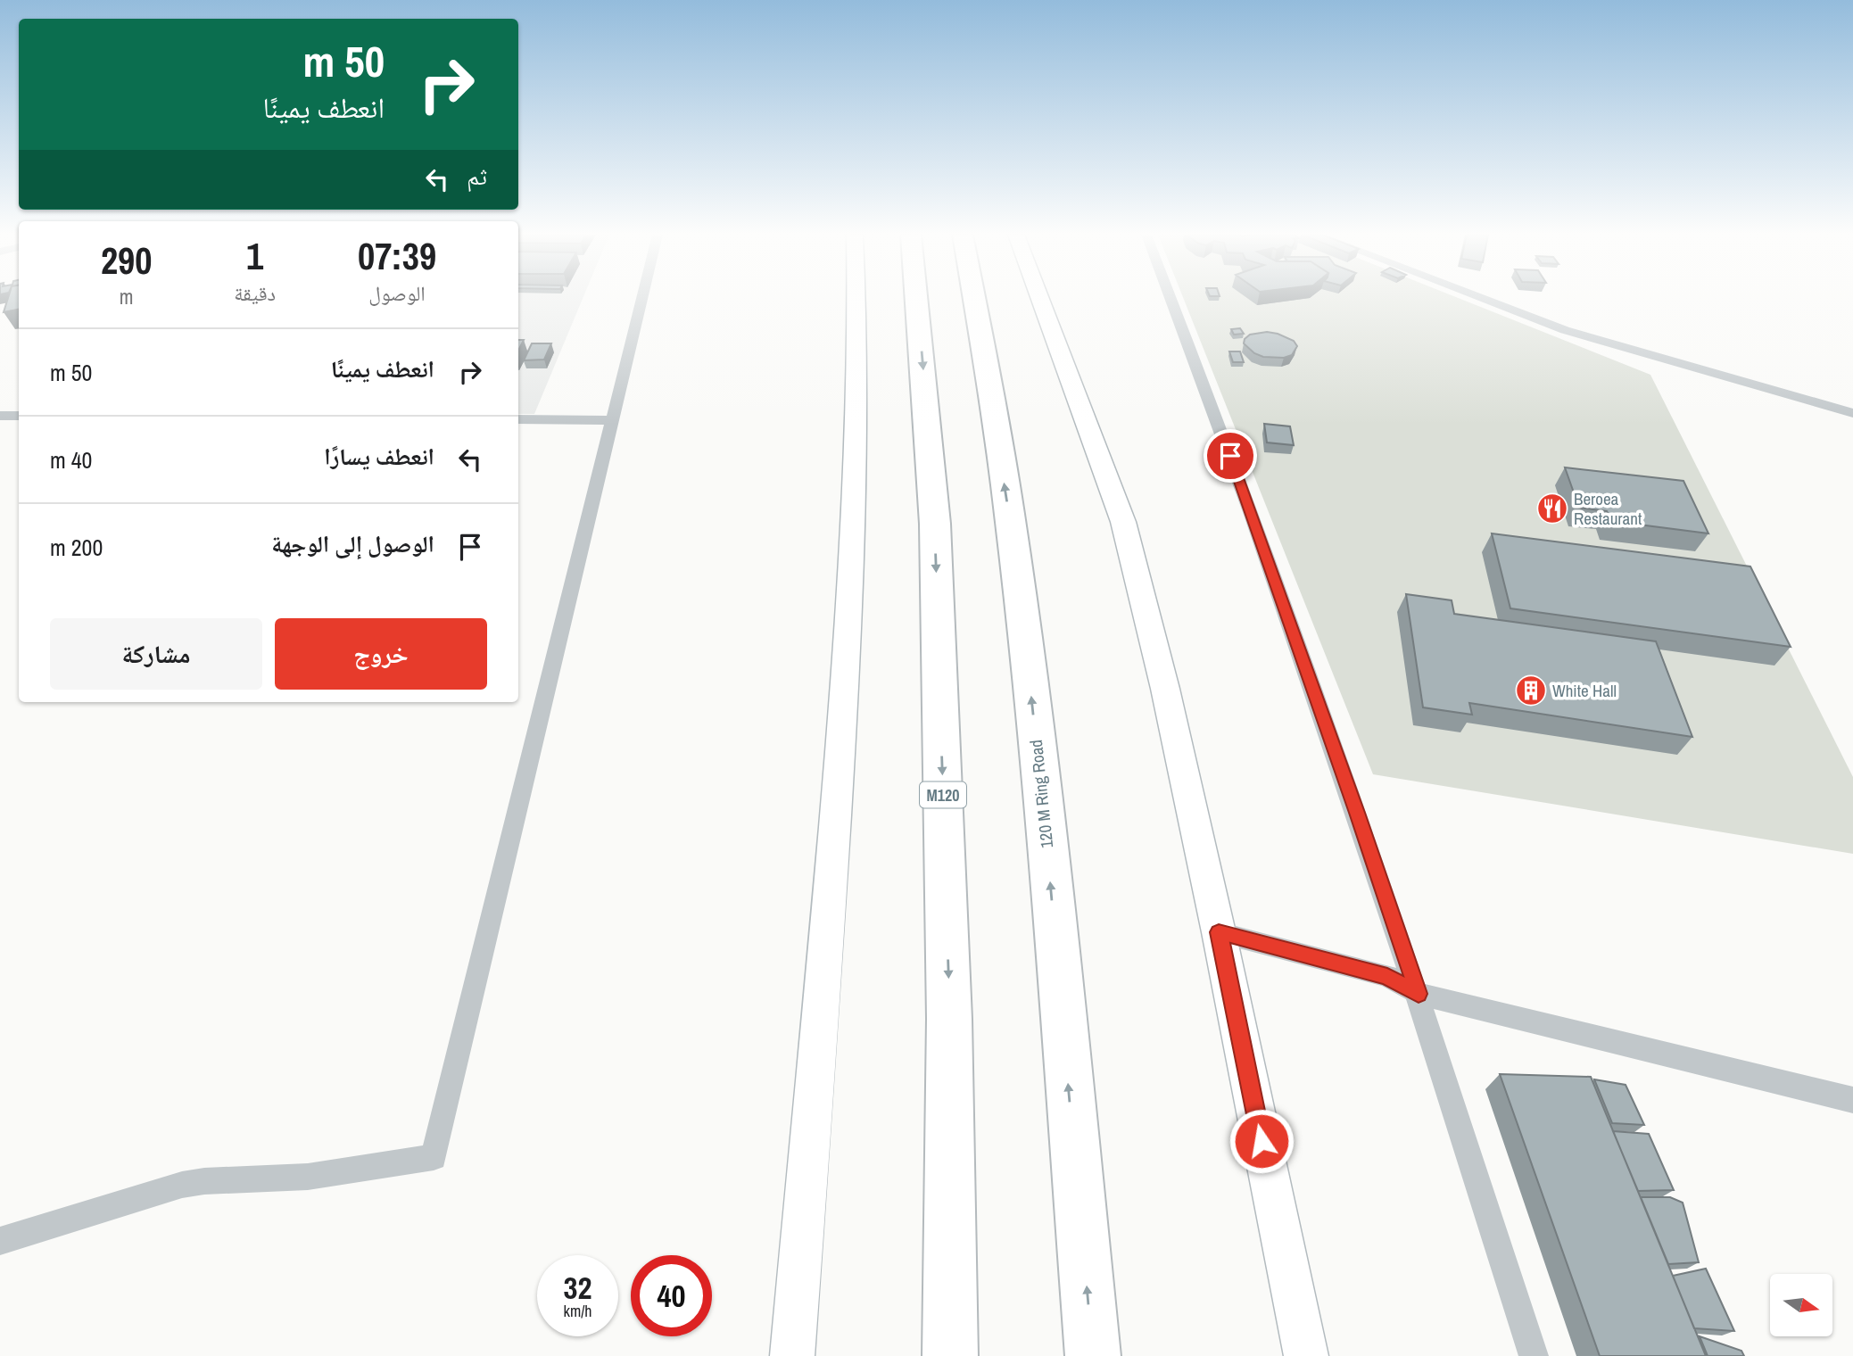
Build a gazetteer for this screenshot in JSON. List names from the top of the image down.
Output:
{
  "streets": {
    "highway": ["120 M Ring Road", "M120"]
  },
  "places": {
    "restaurant": ["Beroea Restaurant"],
    "building": ["White Hall"]
  },
  "north": "right",
  "page": {
    "turn": ["50 m", "انعطف يمينًا"],
    "then": "ثم",
    "eta": [
      "07:39",
      "الوصول",
      "1",
      "دقيقة",
      "290",
      "m"
    ],
    "list": [
      {
        "name": "انعطف يمينًا",
        "value": "50 m"
      },
      {
        "name": "انعطف يسارًا",
        "value": "40 m"
      },
      {
        "name": "الوصول إلى الوجهة",
        "value": "200 m"
      }
    ],
    "buttons": ["خروج", "مشاركة"],
    "speed": "32 km/h",
    "limit": "40"
  }
}
